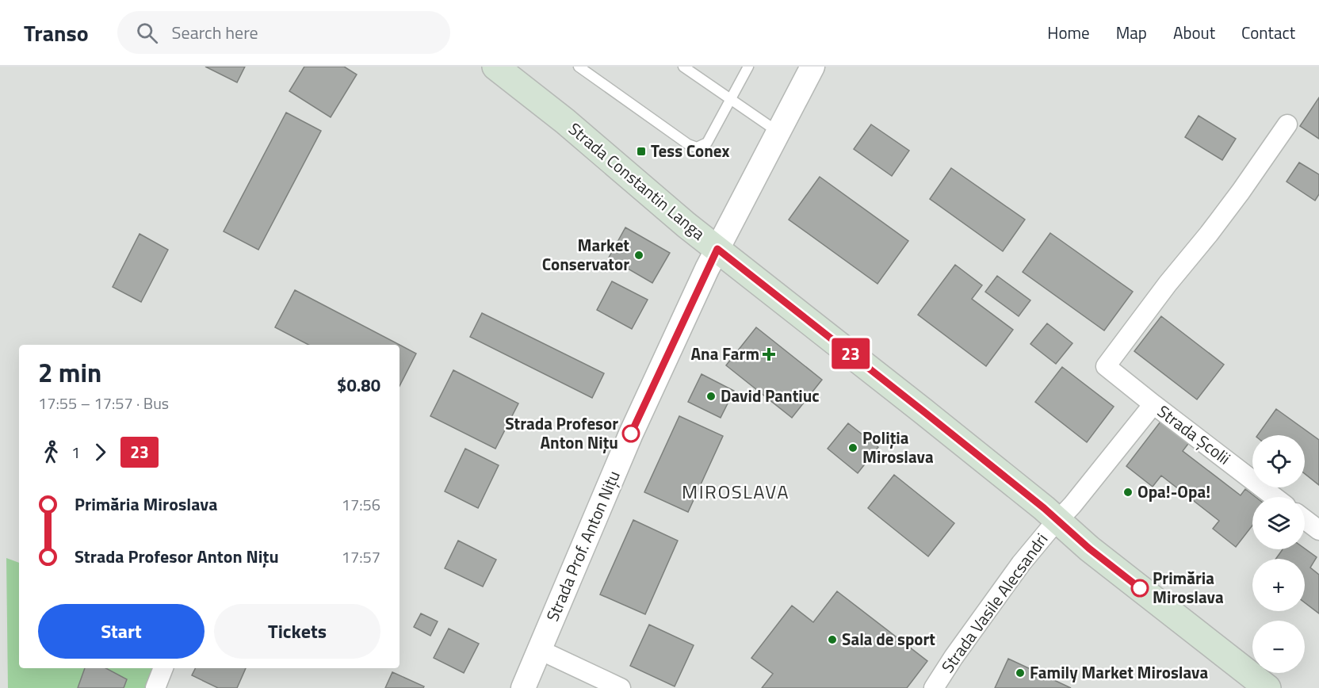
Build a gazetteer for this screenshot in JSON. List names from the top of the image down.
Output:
{
  "streets": {
    "main road": ["Strada Constantin Langa"],
    "street": ["Strada Școlii", "Strada Prof. Anton Nițu", "Strada Vasile Alecsandri"]
  },
  "crossings": [
    ["Strada Constantin Langa", "Strada Școlii"],
    ["Strada Constantin Langa", "Strada Prof. Anton Nițu"],
    ["Strada Constantin Langa", "Strada Vasile Alecsandri"],
    ["Strada Școlii", "Strada Vasile Alecsandri"]
  ],
  "districts": ["MIROSLAVA"],
  "places": {
    "transit": ["Tess Conex"],
    "other": [
      "Market Conservator",
      "David Pantiuc",
      "Strada Profesor Anton Nițu",
      "Poliția Miroslava",
      "Opa!-Opa!",
      "Primăria Miroslava",
      "Sala de sport",
      "Family Market Miroslava"
    ],
    "health": ["Ana Farm"]
  },
  "lines": ["bus line 23"],
  "page": {
    "header": "Transo",
    "search": "Search here",
    "nav": [
      "Home",
      "Map",
      "About",
      "Contact"
    ],
    "on_map": "23",
    "heading": ["2 min", "17:55 – 17:57 · Bus", "$0.80"],
    "legs": ["1", "23"],
    "map_buttons": ["+", "−"],
    "list": [
      {
        "name": "Primăria Miroslava",
        "value": "17:56"
      },
      {
        "name": "Strada Profesor Anton Nițu",
        "value": "17:57"
      }
    ],
    "buttons": ["Start", "Tickets"]
  }
}
